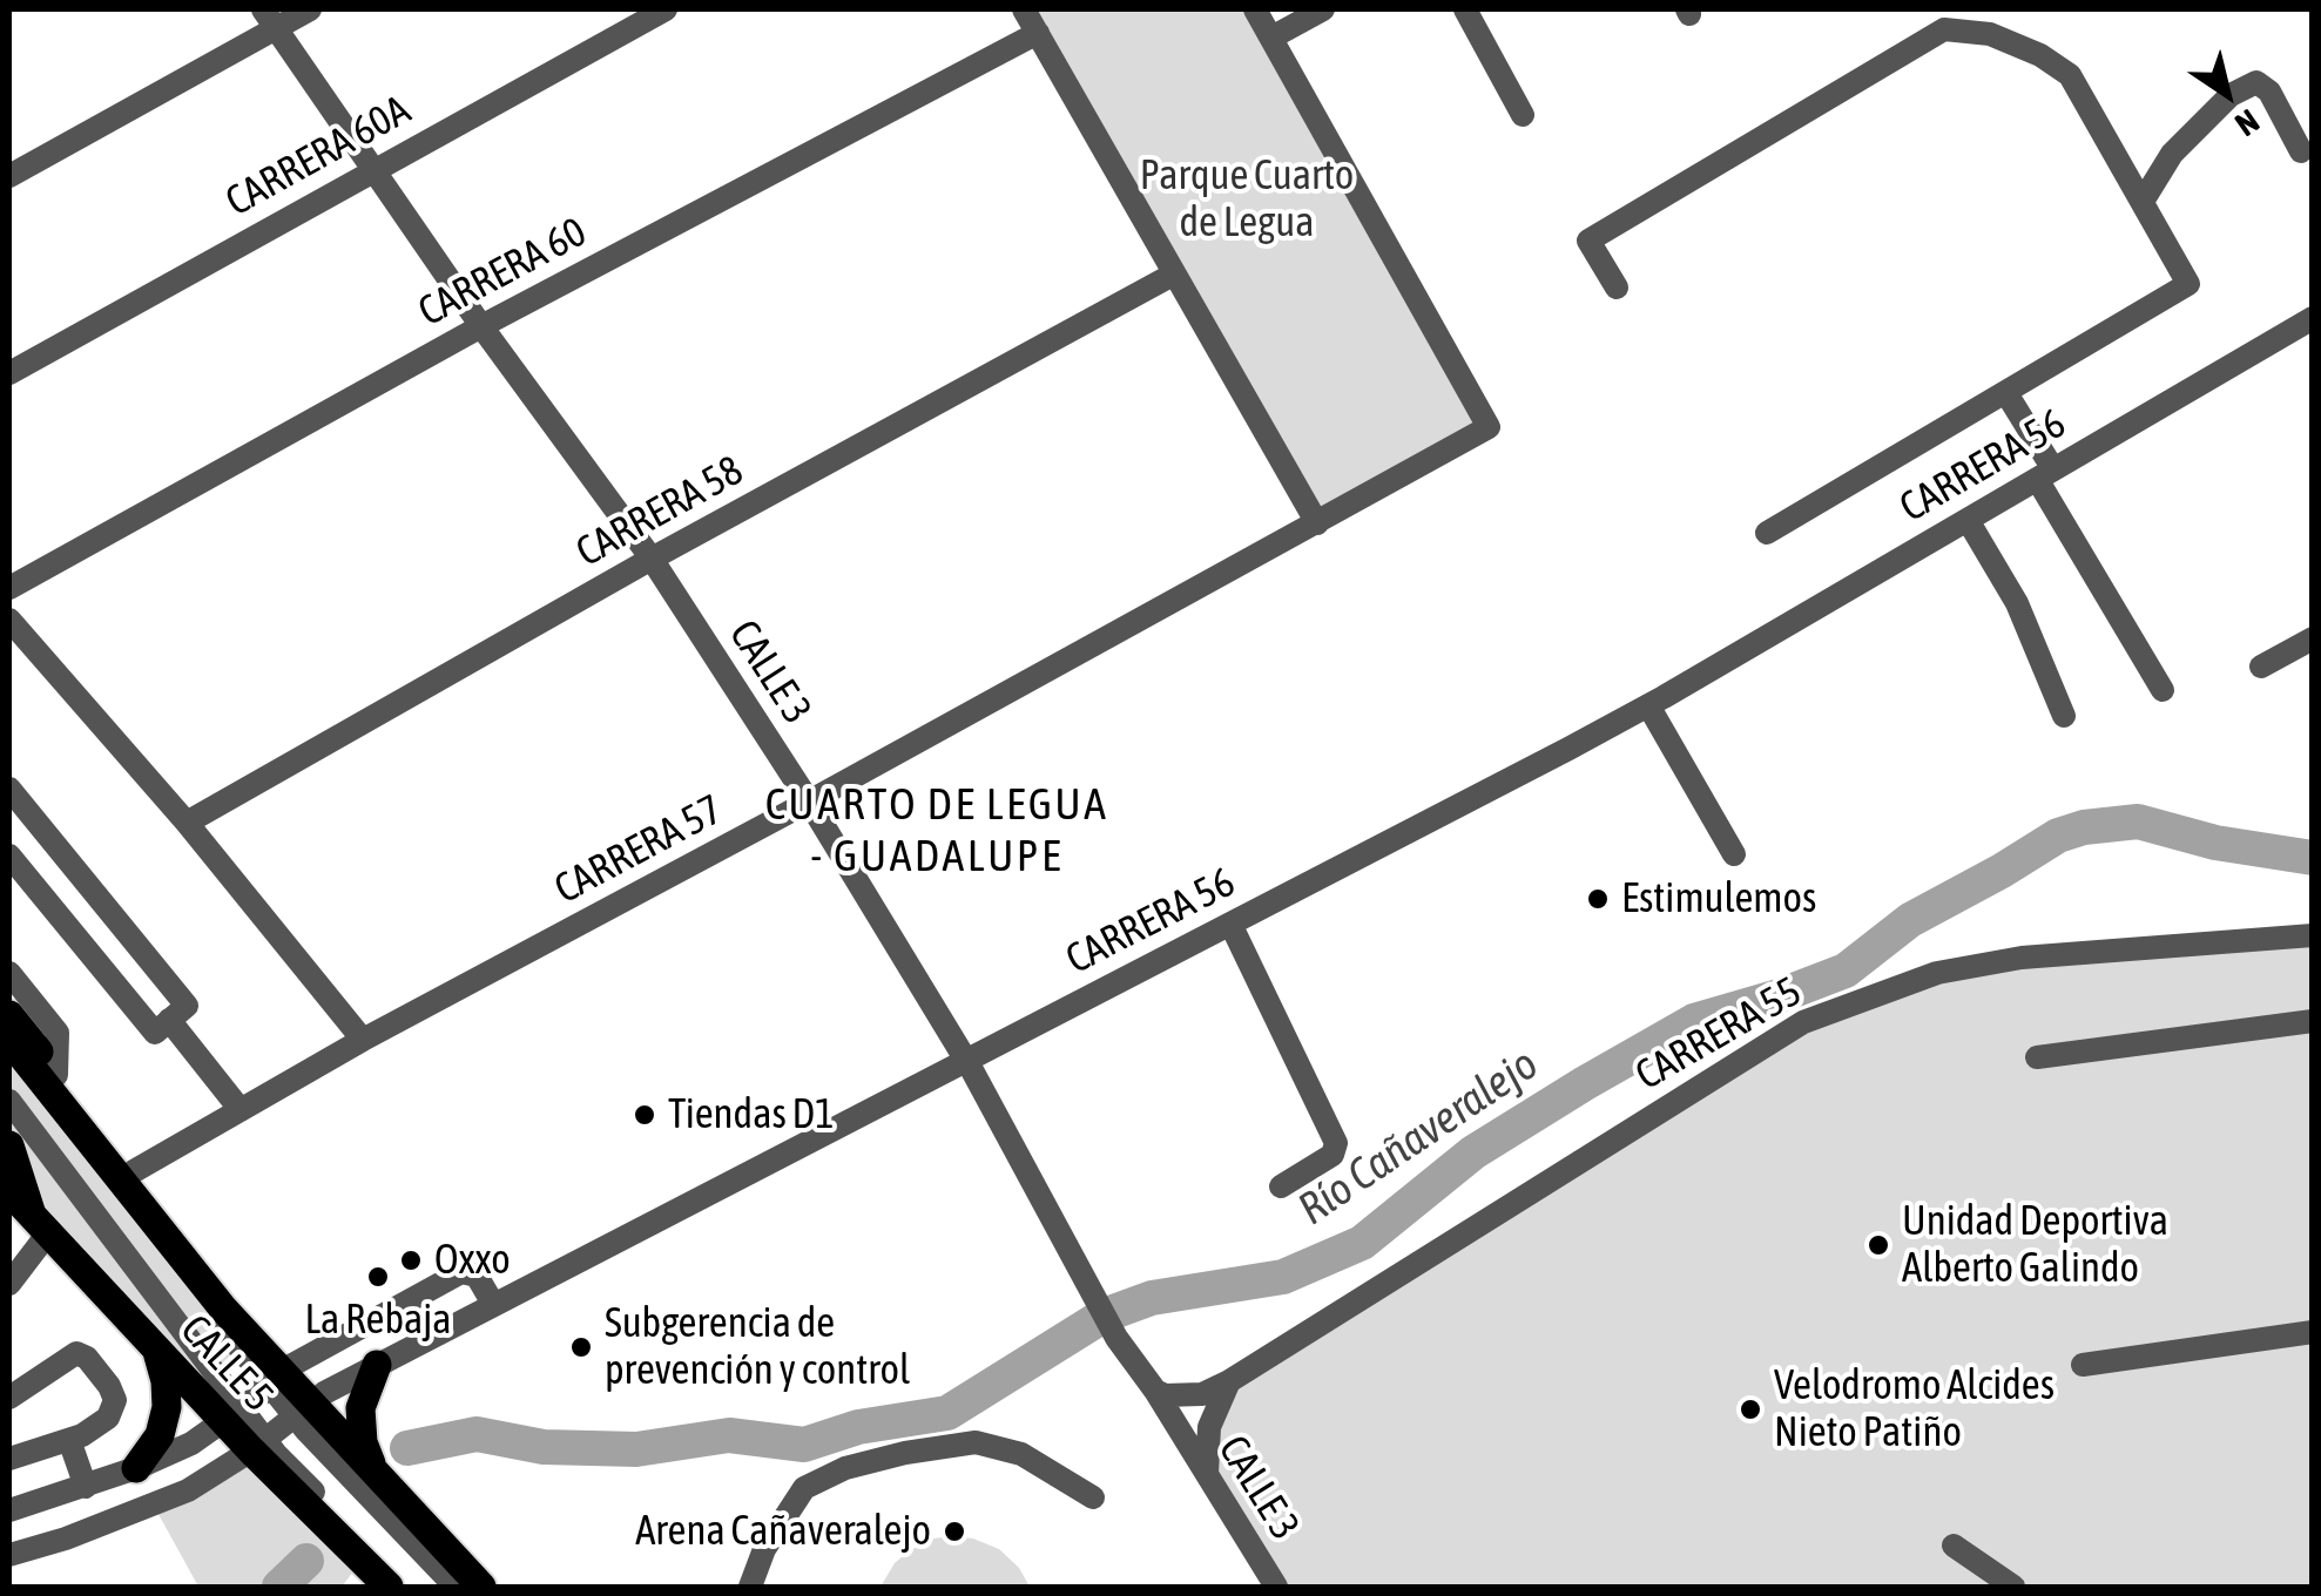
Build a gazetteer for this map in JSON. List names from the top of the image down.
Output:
{
  "streets": {
    "main road": ["CALLE 5"],
    "street": [
      "CARRERA 60A",
      "CARRERA 60",
      "CARRERA 56",
      "CARRERA 58",
      "CALLE 3",
      "CARRERA 57",
      "CARRERA 55"
    ]
  },
  "crossings": [
    ["CARRERA 60A", "CALLE 3"],
    ["CARRERA 60", "CALLE 3"],
    ["CARRERA 56", "CALLE 3"],
    ["CARRERA 56", "CALLE 5"],
    ["CARRERA 58", "CALLE 3"],
    ["CALLE 3", "CARRERA 57"],
    ["CALLE 3", "CARRERA 55"],
    ["CARRERA 57", "CALLE 5"]
  ],
  "districts": ["CUARTO DE LEGUA - GUADALUPE"],
  "water": ["Río Cañaveralejo"],
  "parks": ["Parque Cuarto de Legua"],
  "places": [
    "Estimulemos",
    "Tiendas D1",
    "Unidad Deportiva Alberto Galindo",
    "Oxxo",
    "La Rebaja",
    "Subgerencia de prevención y control",
    "Velodromo Alcides Nieto Patiño",
    "Arena Cañaveralejo"
  ],
  "north": "bottom right"
}
